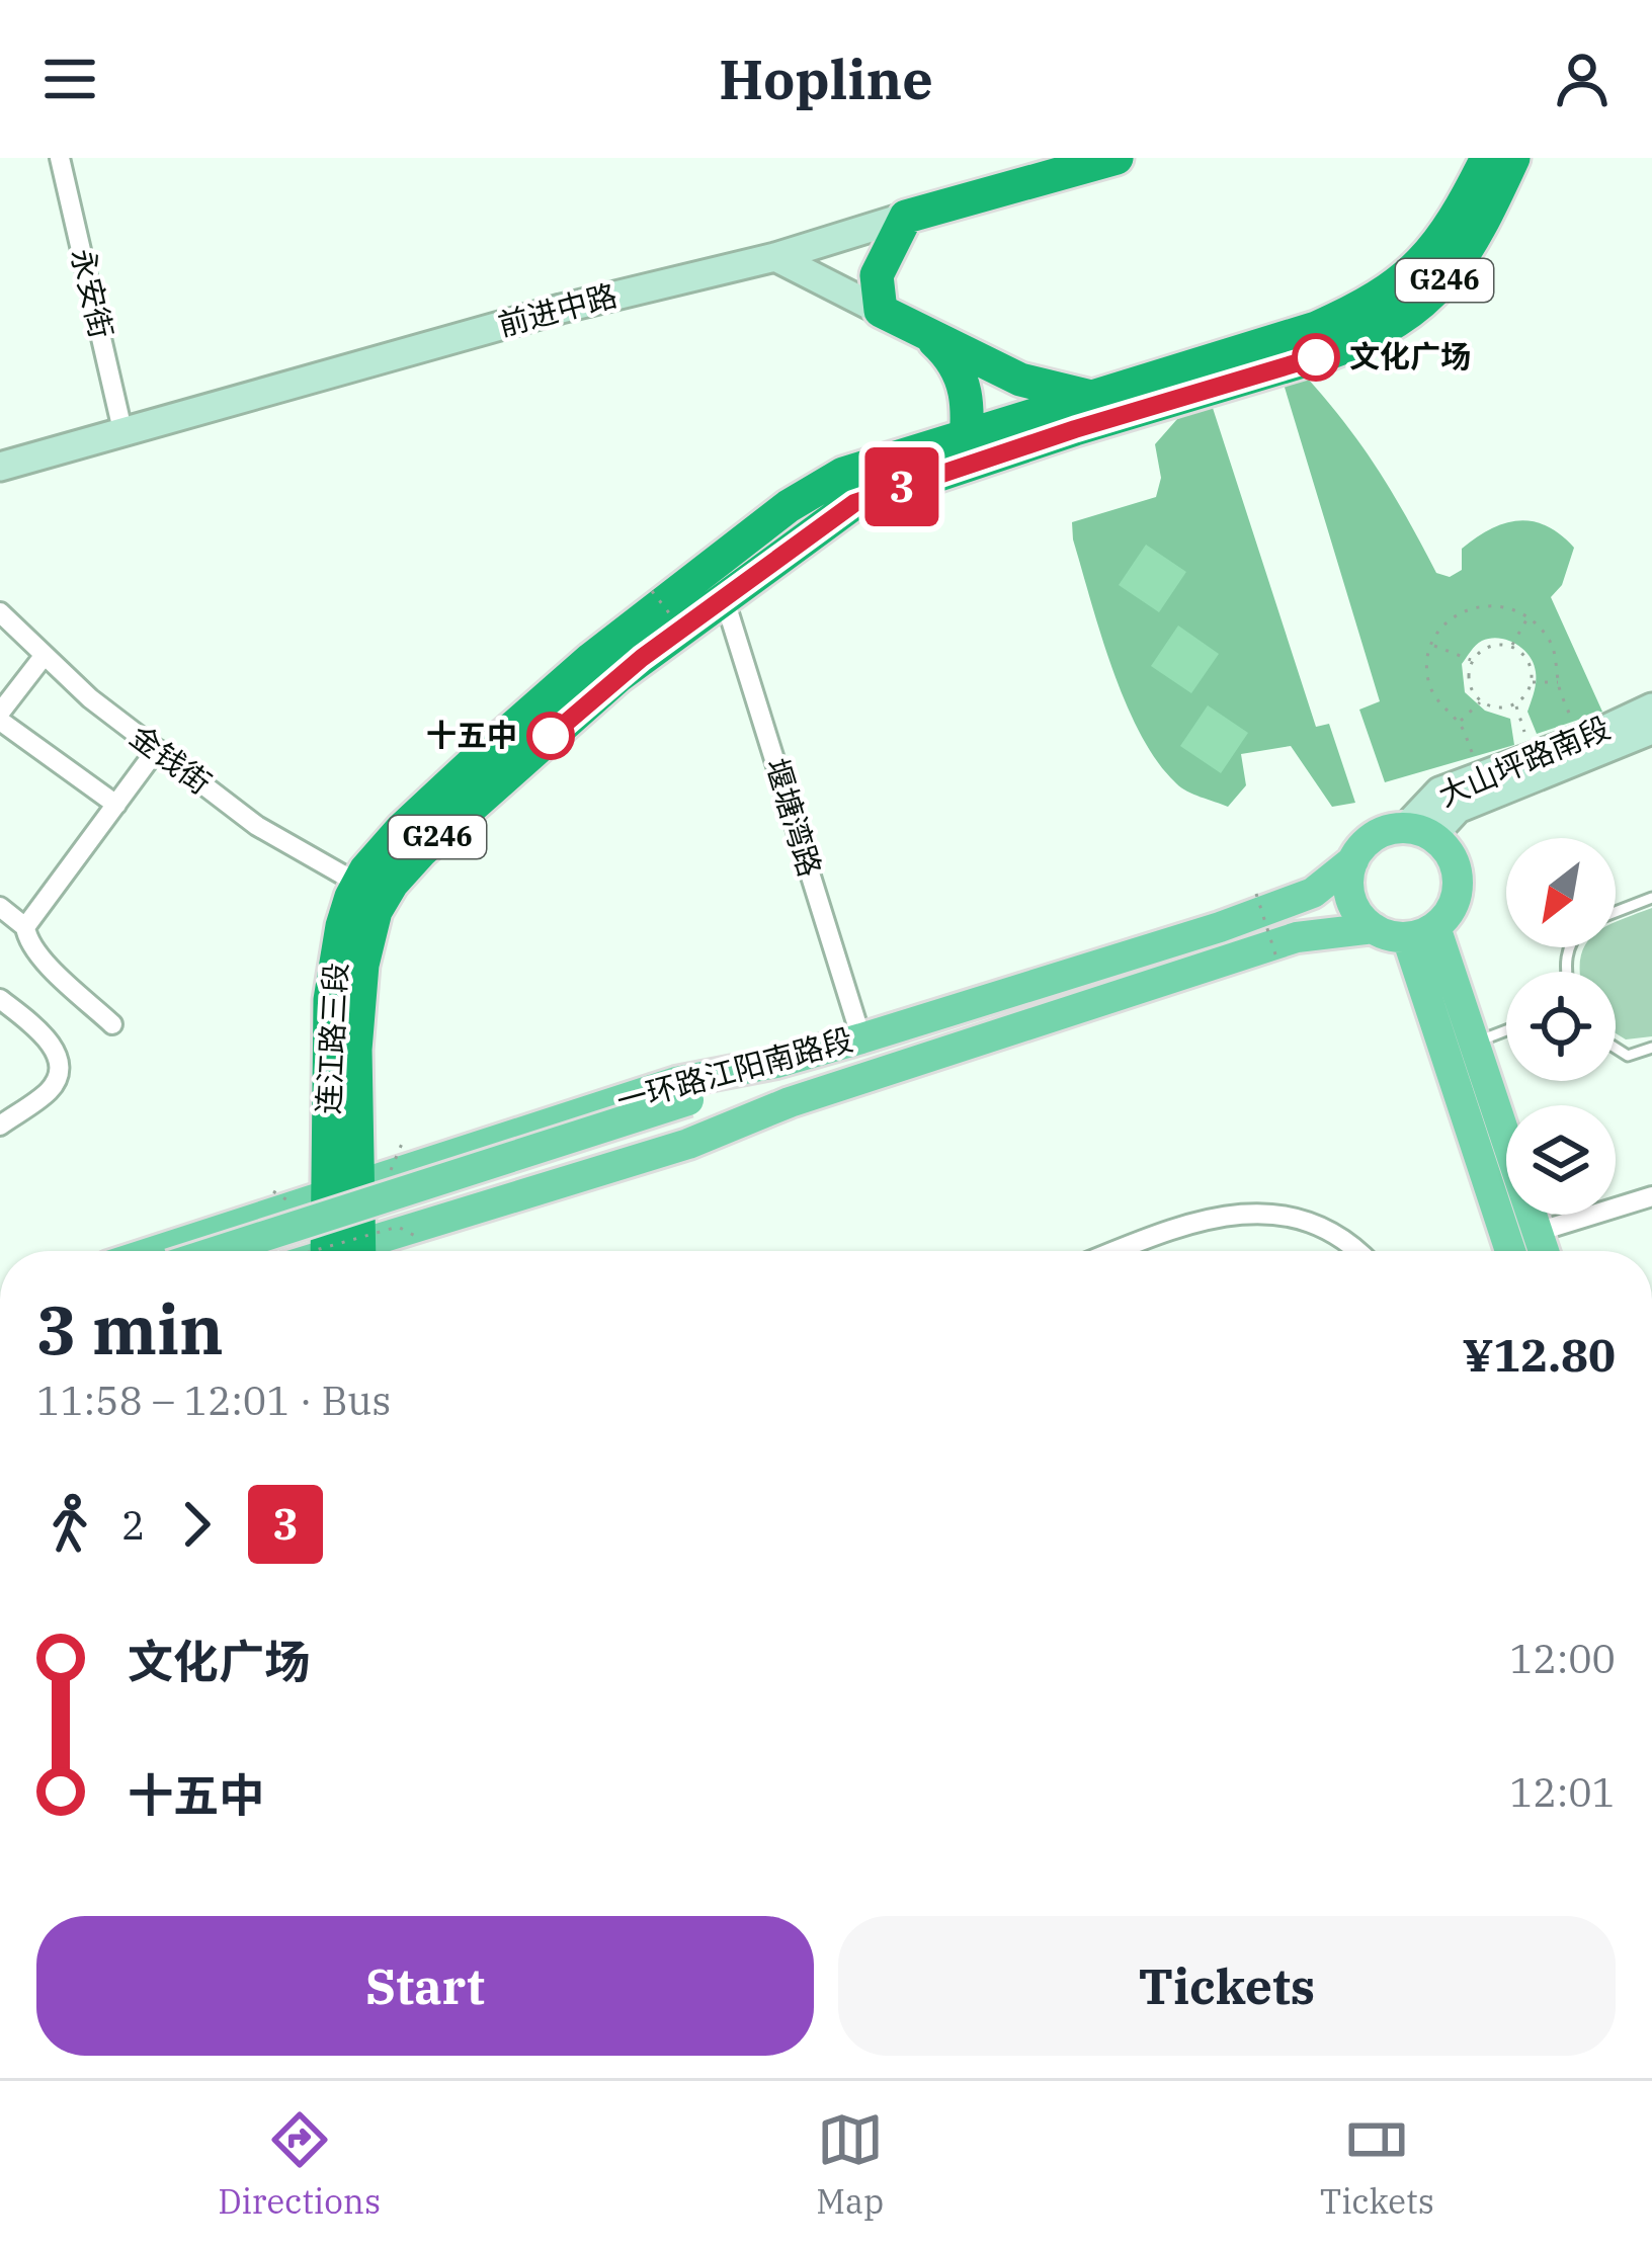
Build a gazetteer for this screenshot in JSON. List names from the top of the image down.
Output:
{
  "streets": {
    "highway": ["G246", "前进中路", "连江路三段"],
    "main road": ["一环路江阳南路段"],
    "street": [
      "永安街",
      "金钱街",
      "大山坪路南段",
      "堰塘湾路"
    ]
  },
  "crossings": [
    ["G246", "连江路三段"],
    ["G246", "一环路江阳南路段"],
    ["永安街", "前进中路"],
    ["金钱街", "连江路三段"],
    ["大山坪路南段", "一环路江阳南路段"],
    ["堰塘湾路", "连江路三段"],
    ["堰塘湾路", "一环路江阳南路段"],
    ["连江路三段", "一环路江阳南路段"]
  ],
  "places": ["文化广场", "十五中"],
  "lines": ["bus line 3"],
  "north": "bottom left",
  "page": {
    "header": "Hopline",
    "on_map": "3",
    "heading": ["3 min", "11:58 – 12:01 · Bus", "¥12.80"],
    "legs": ["2", "3"],
    "list": [
      {
        "name": "文化广场",
        "value": "12:00"
      },
      {
        "name": "十五中",
        "value": "12:01"
      }
    ],
    "buttons": ["Start", "Tickets"],
    "tabs": ["Directions", "Map", "Tickets"]
  }
}
